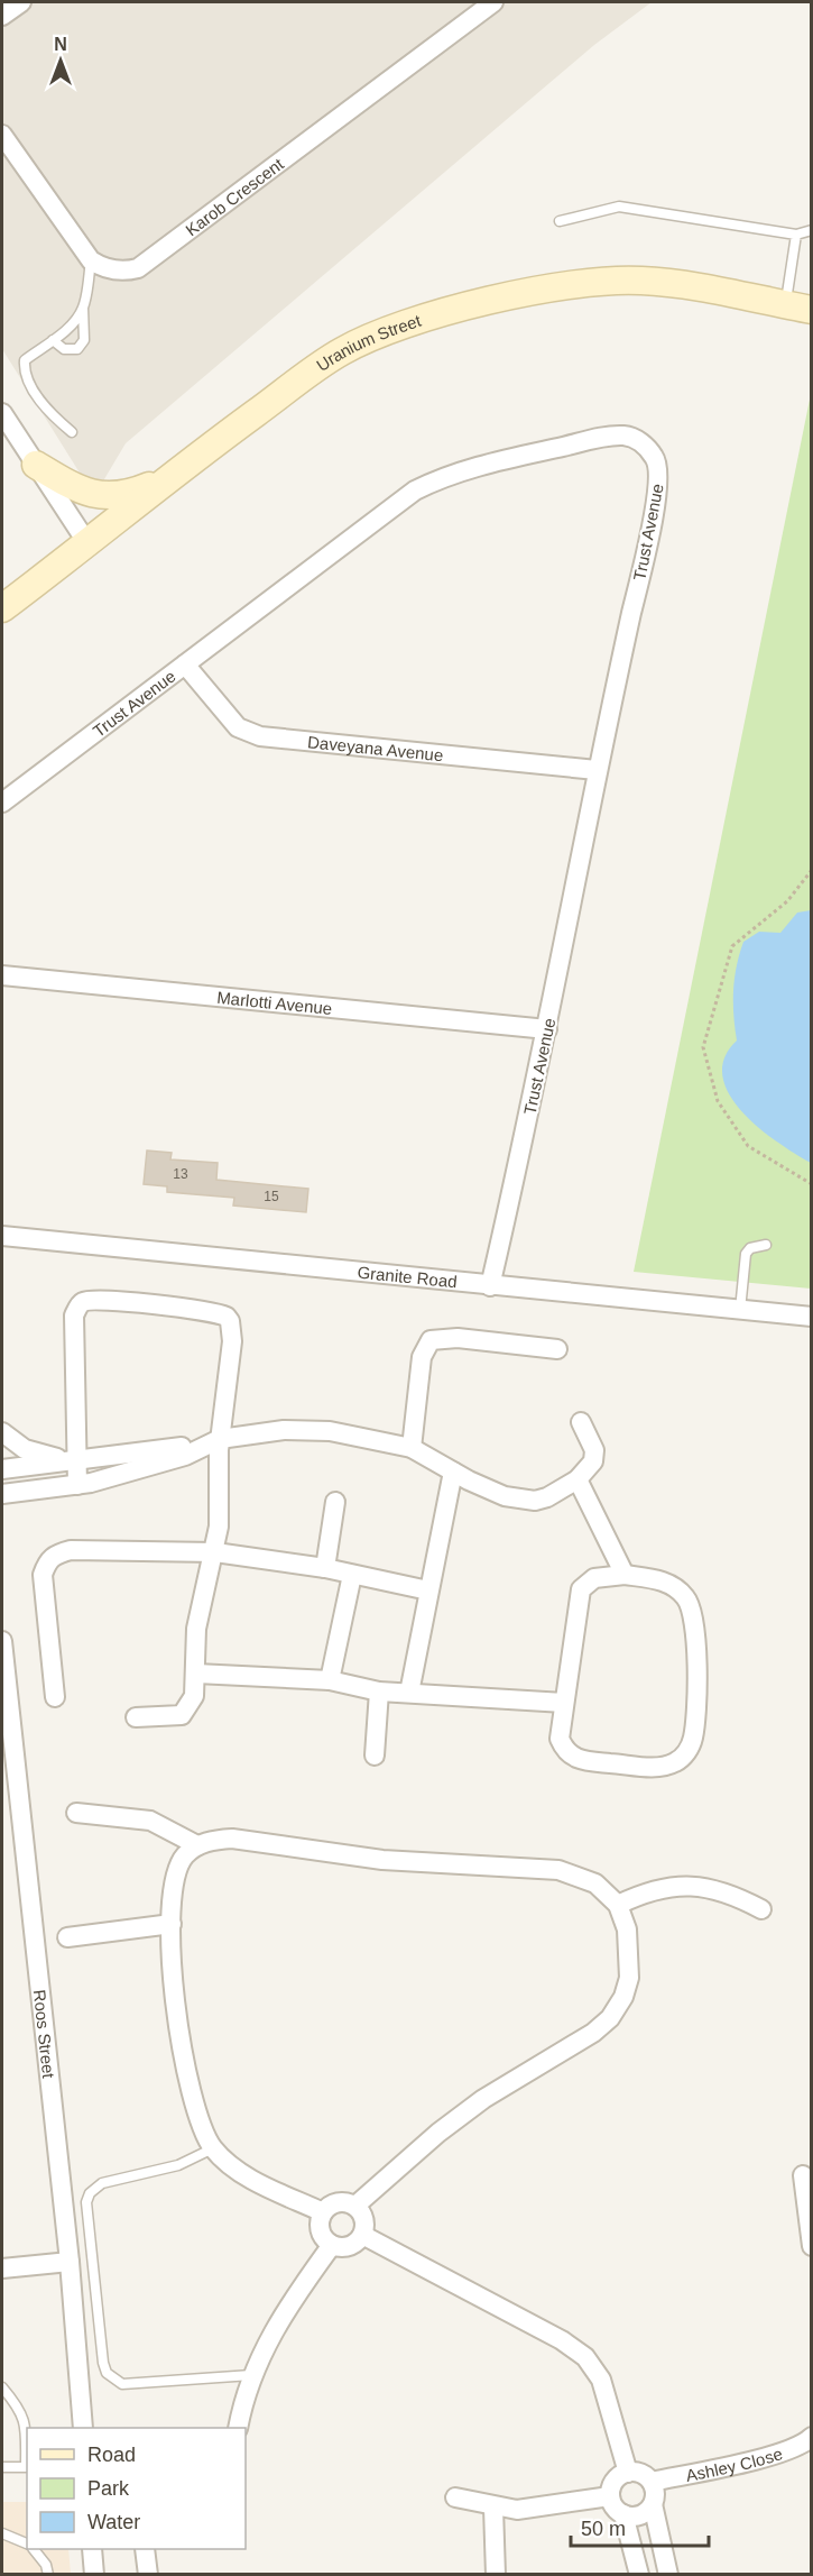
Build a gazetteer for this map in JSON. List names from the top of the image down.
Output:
{
  "streets": {
    "street": [
      "Karob Crescent",
      "Uranium Street",
      "Trust Avenue",
      "Daveyana Avenue",
      "Marlotti Avenue",
      "Granite Road",
      "Roos Street",
      "Ashley Close"
    ]
  },
  "crossings": [
    ["Trust Avenue", "Daveyana Avenue"],
    ["Trust Avenue", "Marlotti Avenue"],
    ["Trust Avenue", "Granite Road"]
  ],
  "house_numbers": ["13", "15"],
  "legend": ["Road", "Park", "Water"],
  "scale_bar": "50 m",
  "north": "top"
}
